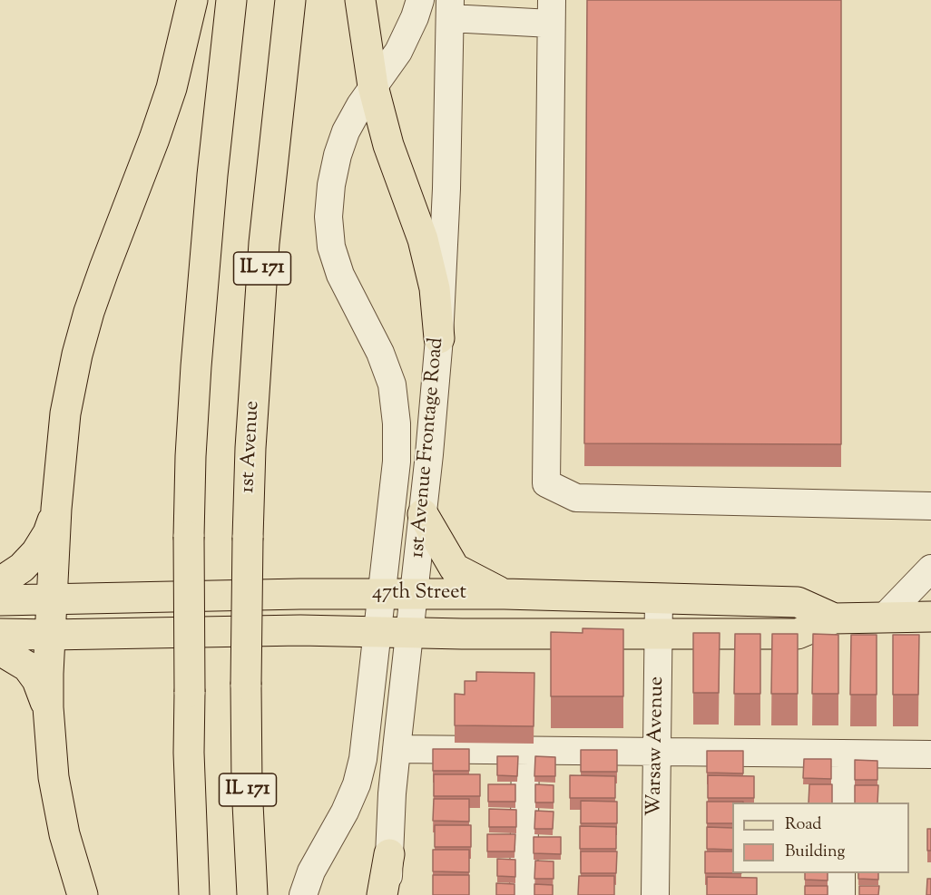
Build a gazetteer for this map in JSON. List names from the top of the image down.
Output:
{
  "streets": {
    "main road": ["IL 171", "1st Avenue", "47th Street"],
    "street": ["1st Avenue Frontage Road", "Warsaw Avenue"]
  },
  "crossings": [
    ["1st Avenue Frontage Road", "47th Street"],
    ["47th Street", "Warsaw Avenue"]
  ],
  "legend": ["Road", "Building"]
}
